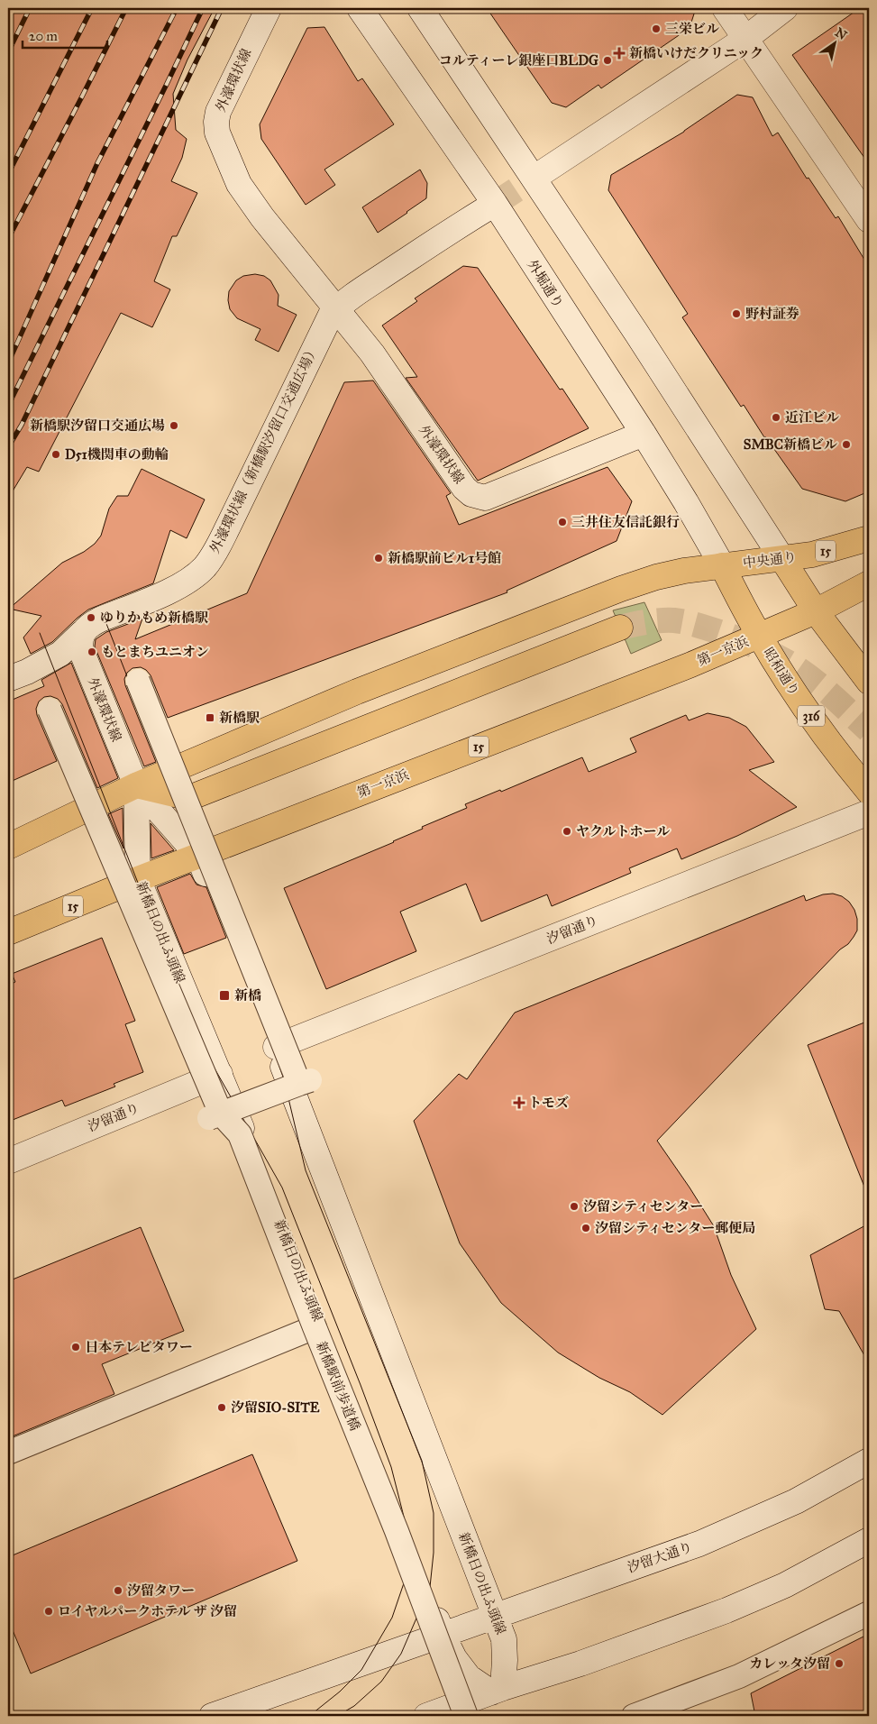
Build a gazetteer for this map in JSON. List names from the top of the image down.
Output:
{
  "streets": {
    "main road": [
      "外濠環状線",
      "外堀通り",
      "外濠環状線（新橋駅汐留口交通広場）",
      "15",
      "中央通り",
      "第一京浜",
      "昭和通り",
      "316",
      "汐留通り",
      "新橋日の出ふ頭線",
      "汐留大通り"
    ],
    "street": ["新橋駅前歩道橋"]
  },
  "crossings": [
    ["外濠環状線", "外堀通り"],
    ["外濠環状線", "外濠環状線（新橋駅汐留口交通広場）"],
    ["外濠環状線", "15"],
    ["外濠環状線", "新橋日の出ふ頭線"],
    ["外堀通り", "15"],
    ["外堀通り", "中央通り"],
    ["外堀通り", "昭和通り"],
    ["15", "中央通り"],
    ["15", "第一京浜"],
    ["15", "昭和通り"],
    ["15", "新橋日の出ふ頭線"],
    ["中央通り", "昭和通り"],
    ["第一京浜", "昭和通り"],
    ["第一京浜", "新橋日の出ふ頭線"],
    ["汐留通り", "新橋日の出ふ頭線"],
    ["新橋日の出ふ頭線", "汐留大通り"]
  ],
  "places": {
    "other": [
      "三栄ビル",
      "コルティーレ銀座口BLDG",
      "野村証券",
      "近江ビル",
      "新橋駅汐留口交通広場",
      "SMBC新橋ビル",
      "D51機関車の動輪",
      "三井住友信託銀行",
      "新橋駅前ビル1号館",
      "ゆりかもめ新橋駅",
      "もとまちユニオン",
      "ヤクルトホール",
      "汐留シティセンター",
      "汐留シティセンター郵便局",
      "日本テレビタワー",
      "汐留SIO-SITE",
      "汐留タワー",
      "ロイヤルパークホテル ザ 汐留",
      "カレッタ汐留"
    ],
    "health": ["新橋いけだクリニック", "トモズ"],
    "transit": ["新橋駅", "新橋"]
  },
  "scale_bar": "20 m",
  "north": "top right"
}
